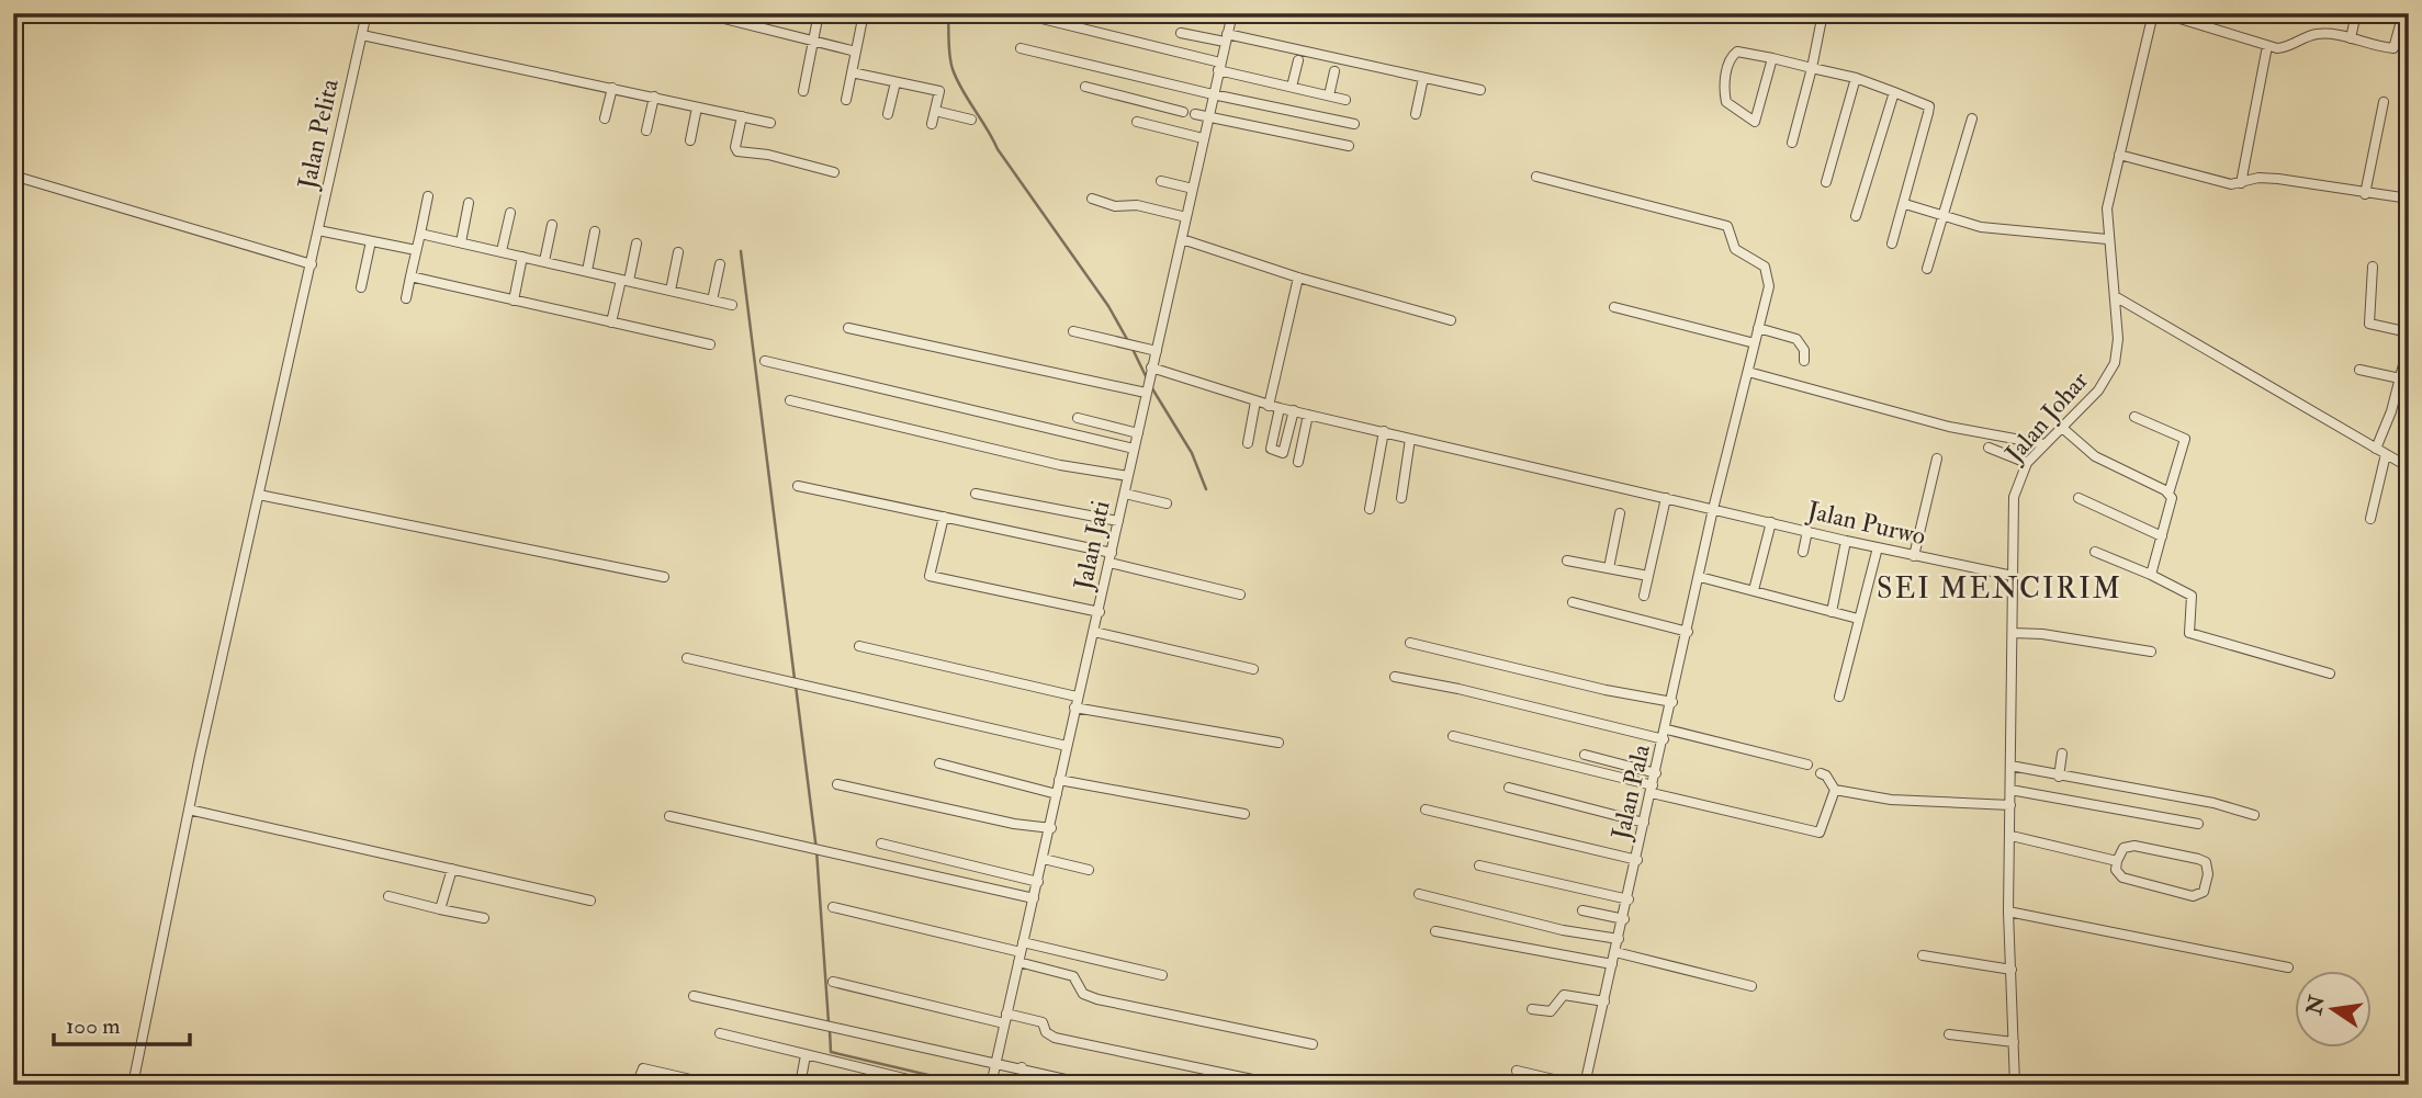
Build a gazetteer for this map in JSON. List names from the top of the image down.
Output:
{
  "streets": {
    "street": [
      "Jalan Pelita",
      "Jalan Johar",
      "Jalan Purwo",
      "Jalan Jati",
      "Jalan Pala"
    ]
  },
  "crossings": [
    ["Jalan Johar", "Jalan Purwo"],
    ["Jalan Purwo", "Jalan Jati"],
    ["Jalan Purwo", "Jalan Pala"]
  ],
  "districts": ["SEI MENCIRIM"],
  "scale_bar": "100 m",
  "north": "left"
}
